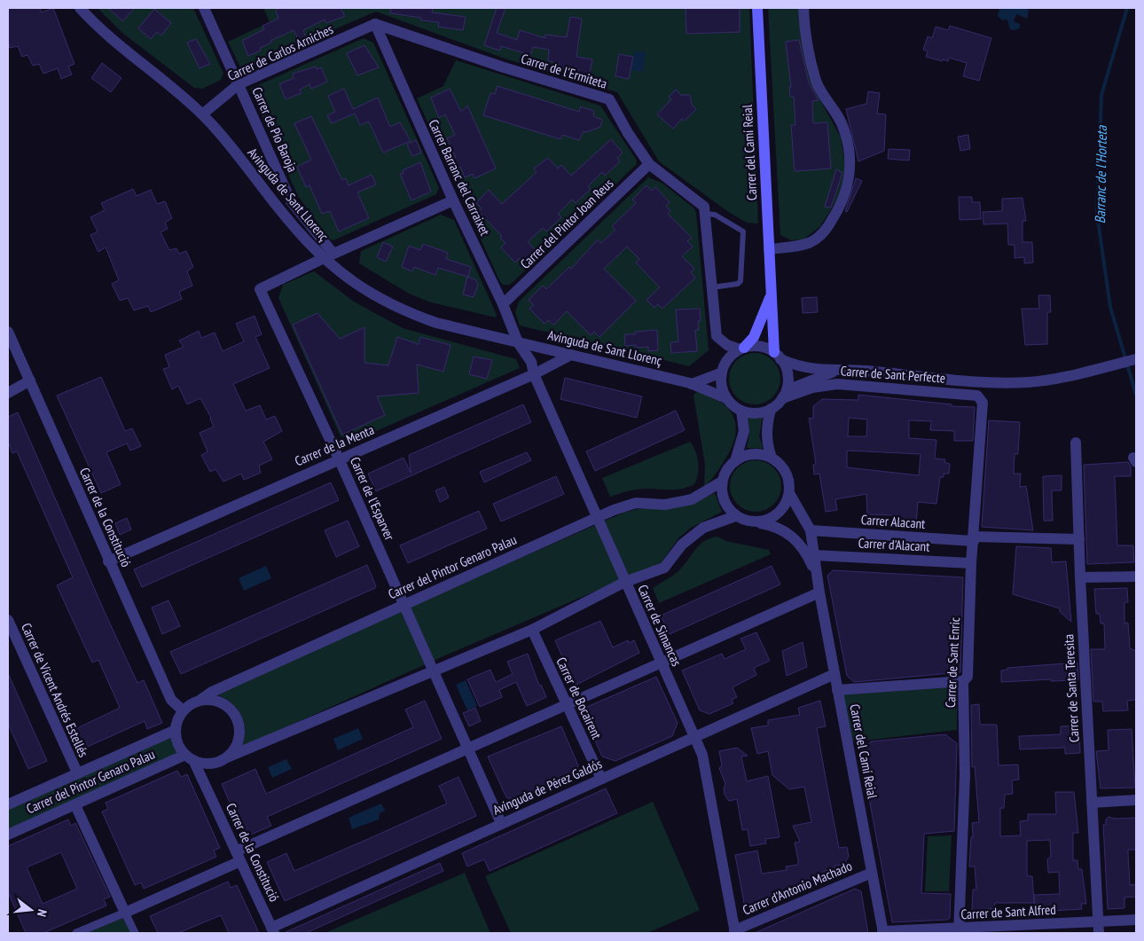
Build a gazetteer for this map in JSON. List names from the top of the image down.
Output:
{
  "streets": {
    "main road": ["Carrer del Camí Reial"],
    "street": [
      "Carrer de Carlos Arniches",
      "Carrer de l'Ermiteta",
      "Carrer de Pío Baroja",
      "Carrer Barranc del Carraixet",
      "Avinguda de Sant Llorenç",
      "Carrer del Pintor Joan Reus",
      "Carrer de Sant Perfecte",
      "Carrer de la Menta",
      "Carrer de l'Esparver",
      "Carrer de la Constitució",
      "Carrer Alacant",
      "Carrer d'Alacant",
      "Carrer del Pintor Genaro Palau",
      "Carrer de Simancas",
      "Carrer de Sant Enric",
      "Carrer de Santa Teresita",
      "Carrer de Vicent Andrés Estellés",
      "Carrer de Bocairent",
      "Avinguda de Pérez Galdós",
      "Carrer d'Antonio Machado",
      "Carrer de Sant Alfred"
    ]
  },
  "crossings": [
    ["Carrer de Carlos Arniches", "Carrer de l'Ermiteta"],
    ["Carrer de Carlos Arniches", "Carrer de Pío Baroja"],
    ["Carrer de Carlos Arniches", "Carrer Barranc del Carraixet"],
    ["Carrer de Carlos Arniches", "Avinguda de Sant Llorenç"],
    ["Carrer de l'Ermiteta", "Carrer Barranc del Carraixet"],
    ["Carrer de l'Ermiteta", "Carrer del Pintor Joan Reus"],
    ["Carrer de Pío Baroja", "Avinguda de Sant Llorenç"],
    ["Carrer de Pío Baroja", "Carrer de l'Esparver"],
    ["Carrer del Camí Reial", "Avinguda de Sant Llorenç"],
    ["Carrer del Camí Reial", "Carrer de Sant Perfecte"],
    ["Carrer del Camí Reial", "Carrer Alacant"],
    ["Carrer del Camí Reial", "Carrer d'Alacant"],
    ["Carrer del Camí Reial", "Carrer del Pintor Genaro Palau"],
    ["Carrer del Camí Reial", "Avinguda de Pérez Galdós"],
    ["Carrer del Camí Reial", "Carrer d'Antonio Machado"],
    ["Carrer del Camí Reial", "Carrer de Sant Alfred"],
    ["Carrer Barranc del Carraixet", "Avinguda de Sant Llorenç"],
    ["Carrer Barranc del Carraixet", "Carrer del Pintor Joan Reus"],
    ["Carrer Barranc del Carraixet", "Carrer de Simancas"],
    ["Avinguda de Sant Llorenç", "Carrer de Sant Perfecte"],
    ["Avinguda de Sant Llorenç", "Carrer de la Menta"],
    ["Avinguda de Sant Llorenç", "Carrer de l'Esparver"],
    ["Avinguda de Sant Llorenç", "Carrer de Simancas"],
    ["Carrer de Sant Perfecte", "Carrer de Sant Enric"],
    ["Carrer de la Menta", "Carrer de l'Esparver"],
    ["Carrer de la Menta", "Carrer de la Constitució"],
    ["Carrer de la Menta", "Carrer de Simancas"],
    ["Carrer de l'Esparver", "Carrer del Pintor Genaro Palau"],
    ["Carrer de l'Esparver", "Avinguda de Pérez Galdós"],
    ["Carrer de la Constitució", "Carrer del Pintor Genaro Palau"],
    ["Carrer de la Constitució", "Avinguda de Pérez Galdós"],
    ["Carrer Alacant", "Carrer de Sant Enric"],
    ["Carrer Alacant", "Carrer de Santa Teresita"],
    ["Carrer d'Alacant", "Carrer de Sant Enric"],
    ["Carrer del Pintor Genaro Palau", "Carrer de Simancas"],
    ["Carrer del Pintor Genaro Palau", "Carrer de Vicent Andrés Estellés"],
    ["Carrer de Simancas", "Avinguda de Pérez Galdós"],
    ["Carrer de Simancas", "Carrer d'Antonio Machado"],
    ["Carrer de Sant Enric", "Carrer de Sant Alfred"],
    ["Carrer de Santa Teresita", "Carrer de Sant Alfred"],
    ["Carrer de Bocairent", "Avinguda de Pérez Galdós"]
  ],
  "water": ["Barranc de l'Horteta"],
  "north": "right"
}
